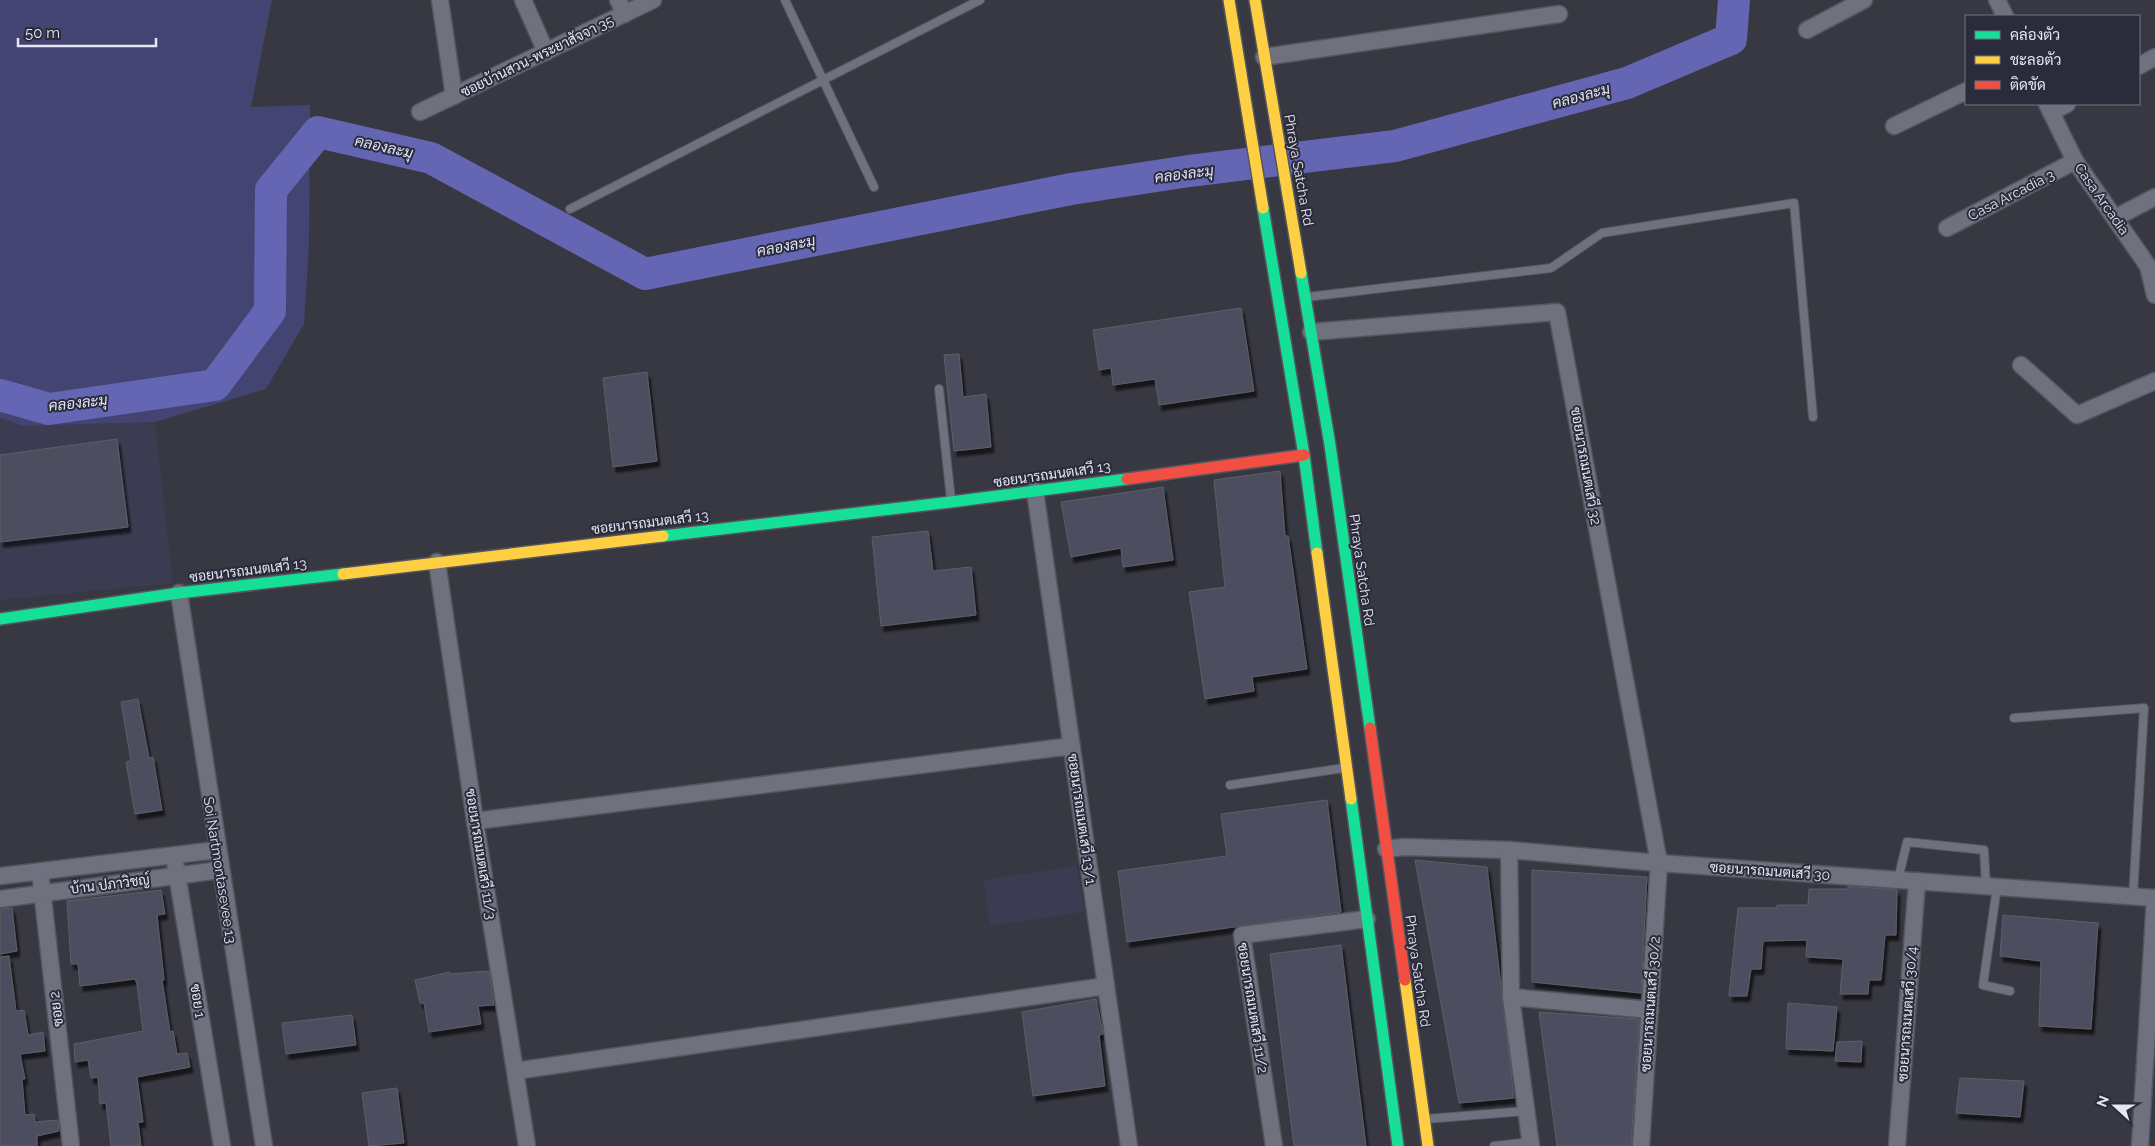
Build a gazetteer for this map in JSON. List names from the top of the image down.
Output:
{
  "streets": {
    "main road": ["Phraya Satcha Rd", "ซอยนารถมนตเสวี 13"],
    "street": [
      "ซอยบ้านสวน-พระยาสัจจา 35",
      "Casa Arcadia 3",
      "Casa Arcadia",
      "ซอยนารถมนตเสวี 32",
      "ซอยนารถมนตเสวี 13/1",
      "ซอยนารถมนตเสวี 11/3",
      "Soi Nartmontasevee 13",
      "ซอยนารถมนตเสวี 30",
      "บ้าน ปภาวิชญ์",
      "ซอย 1",
      "ซอยนารถมนตเสวี 30/2",
      "ซอยนารถมนตเสวี 11/2",
      "ซอย 2",
      "ซอยนารถมนตเสวี 30/4"
    ]
  },
  "crossings": [
    ["Phraya Satcha Rd", "ซอยนารถมนตเสวี 32"],
    ["Phraya Satcha Rd", "ซอยนารถมนตเสวี 30"],
    ["Casa Arcadia 3", "Casa Arcadia"],
    ["ซอยนารถมนตเสวี 32", "ซอยนารถมนตเสวี 30"],
    ["ซอยนารถมนตเสวี 32", "ซอยนารถมนตเสวี 30/2"],
    ["ซอยนารถมนตเสวี 13", "ซอยนารถมนตเสวี 13/1"],
    ["ซอยนารถมนตเสวี 13", "ซอยนารถมนตเสวี 11/3"],
    ["ซอยนารถมนตเสวี 13", "Soi Nartmontasevee 13"],
    ["Soi Nartmontasevee 13", "บ้าน ปภาวิชญ์"],
    ["ซอยนารถมนตเสวี 30", "ซอยนารถมนตเสวี 30/2"],
    ["ซอยนารถมนตเสวี 30", "ซอยนารถมนตเสวี 30/4"],
    ["บ้าน ปภาวิชญ์", "ซอย 1"],
    ["บ้าน ปภาวิชญ์", "ซอย 2"]
  ],
  "water": ["คลองละมุ"],
  "legend": ["คล่องตัว", "ชะลอตัว", "ติดขัด"],
  "scale_bar": "50 m",
  "north": "left"
}
